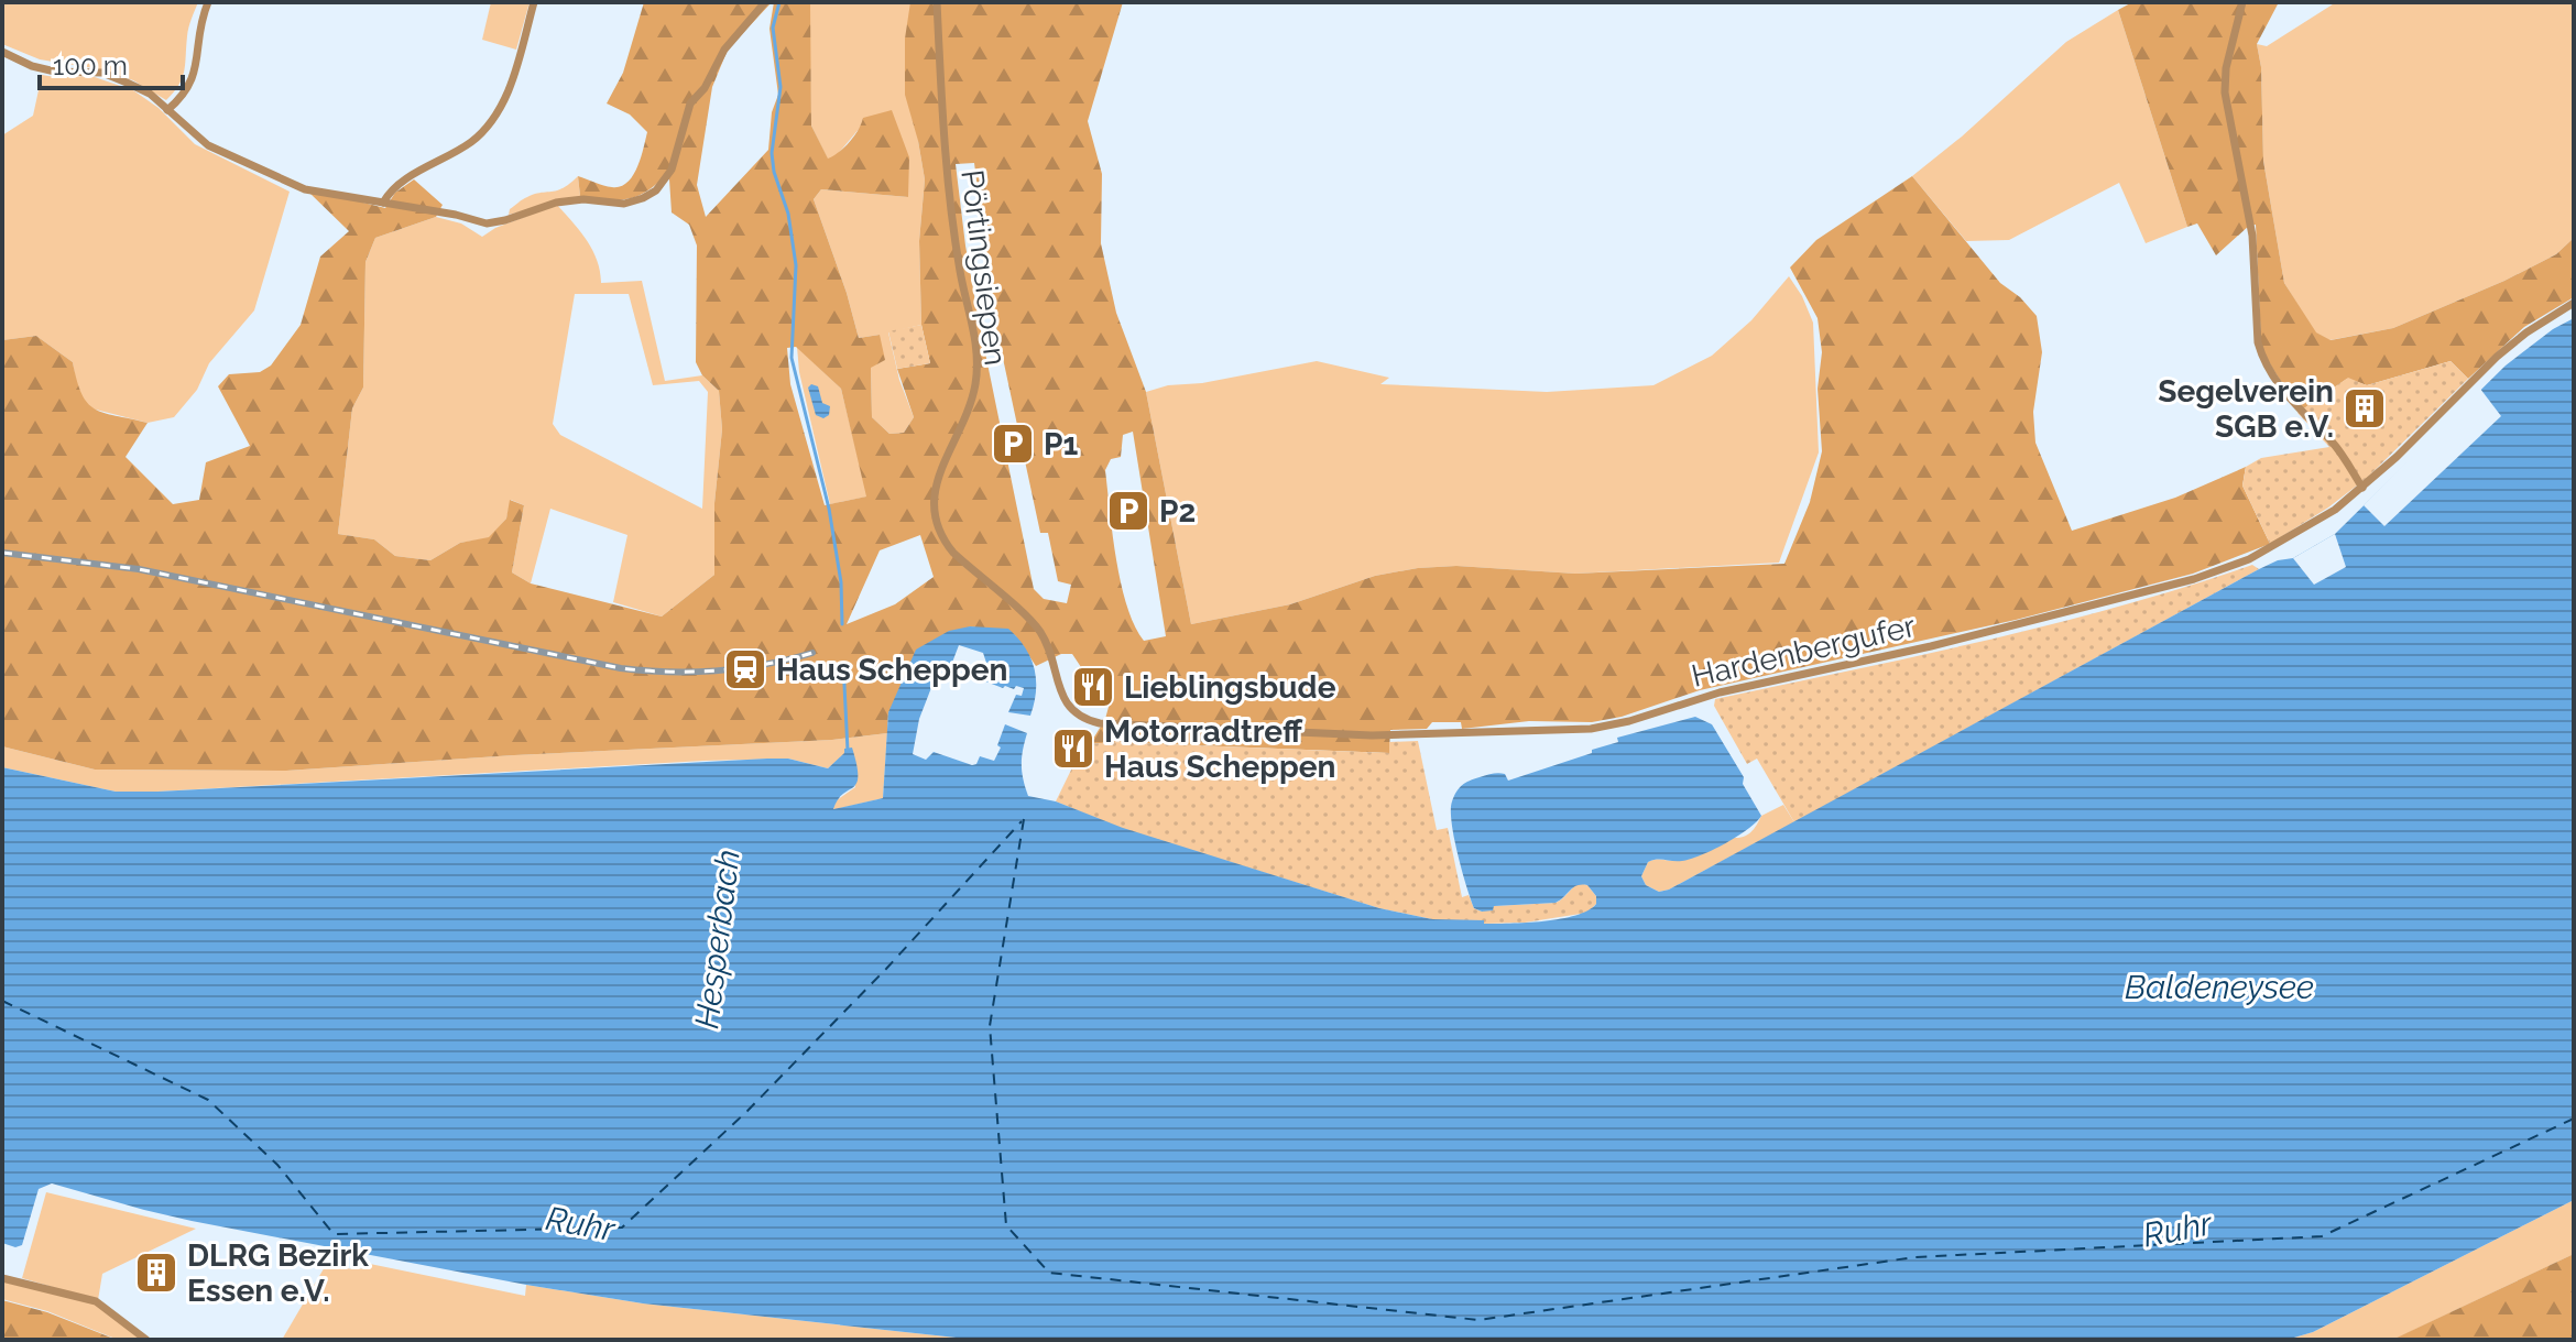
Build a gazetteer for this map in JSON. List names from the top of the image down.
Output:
{
  "streets": {
    "street": ["Pörtingsiepen", "Hardenbergufer"]
  },
  "crossings": [
    ["Pörtingsiepen", "Hardenbergufer"]
  ],
  "water": ["Hesperbach", "Baldeneysee", "Ruhr"],
  "places": {
    "building": ["Segelverein SGB e.V.", "DLRG Bezirk Essen e.V."],
    "parking": ["P1", "P2"],
    "station": ["Haus Scheppen"],
    "restaurant": ["Lieblingsbude", "Motorradtreff Haus Scheppen"]
  },
  "scale_bar": "100 m"
}
